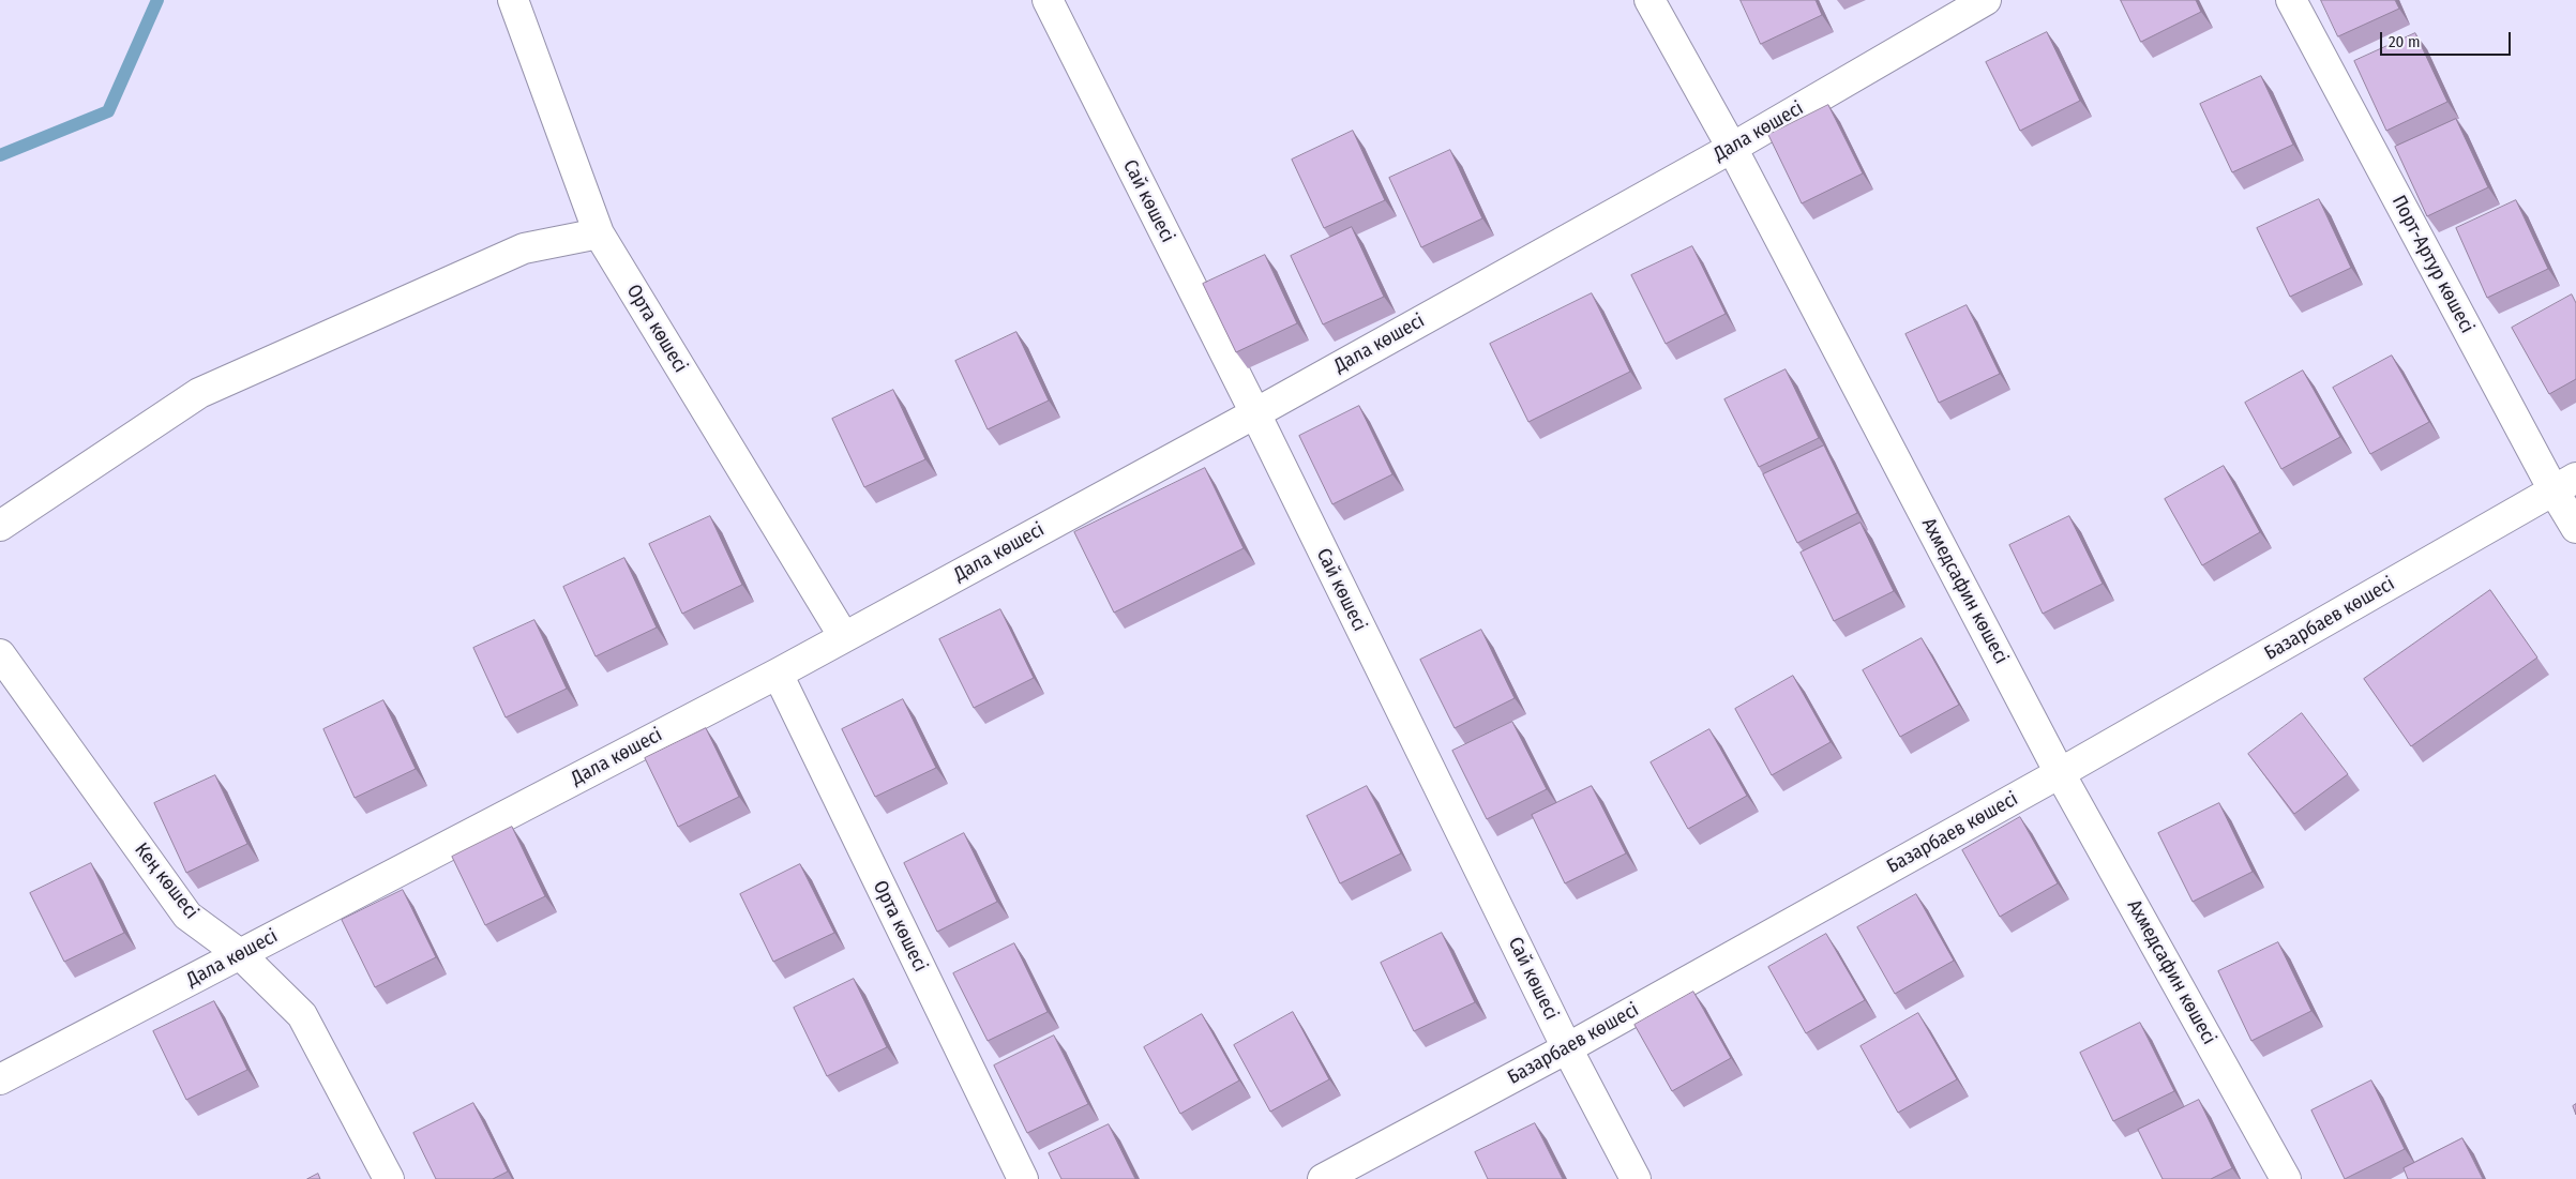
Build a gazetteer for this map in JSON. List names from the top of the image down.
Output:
{
  "streets": {
    "street": [
      "Дала көшесі",
      "Сай көшесі",
      "Порт-Артур көшесі",
      "Орта көшесі",
      "Ахмедсафин көшесі",
      "Базарбаев көшесі",
      "Кең көшесі"
    ]
  },
  "crossings": [
    ["Дала көшесі", "Сай көшесі"],
    ["Дала көшесі", "Орта көшесі"],
    ["Дала көшесі", "Ахмедсафин көшесі"],
    ["Дала көшесі", "Кең көшесі"],
    ["Сай көшесі", "Базарбаев көшесі"],
    ["Порт-Артур көшесі", "Базарбаев көшесі"],
    ["Ахмедсафин көшесі", "Базарбаев көшесі"]
  ],
  "scale_bar": "20 m"
}
